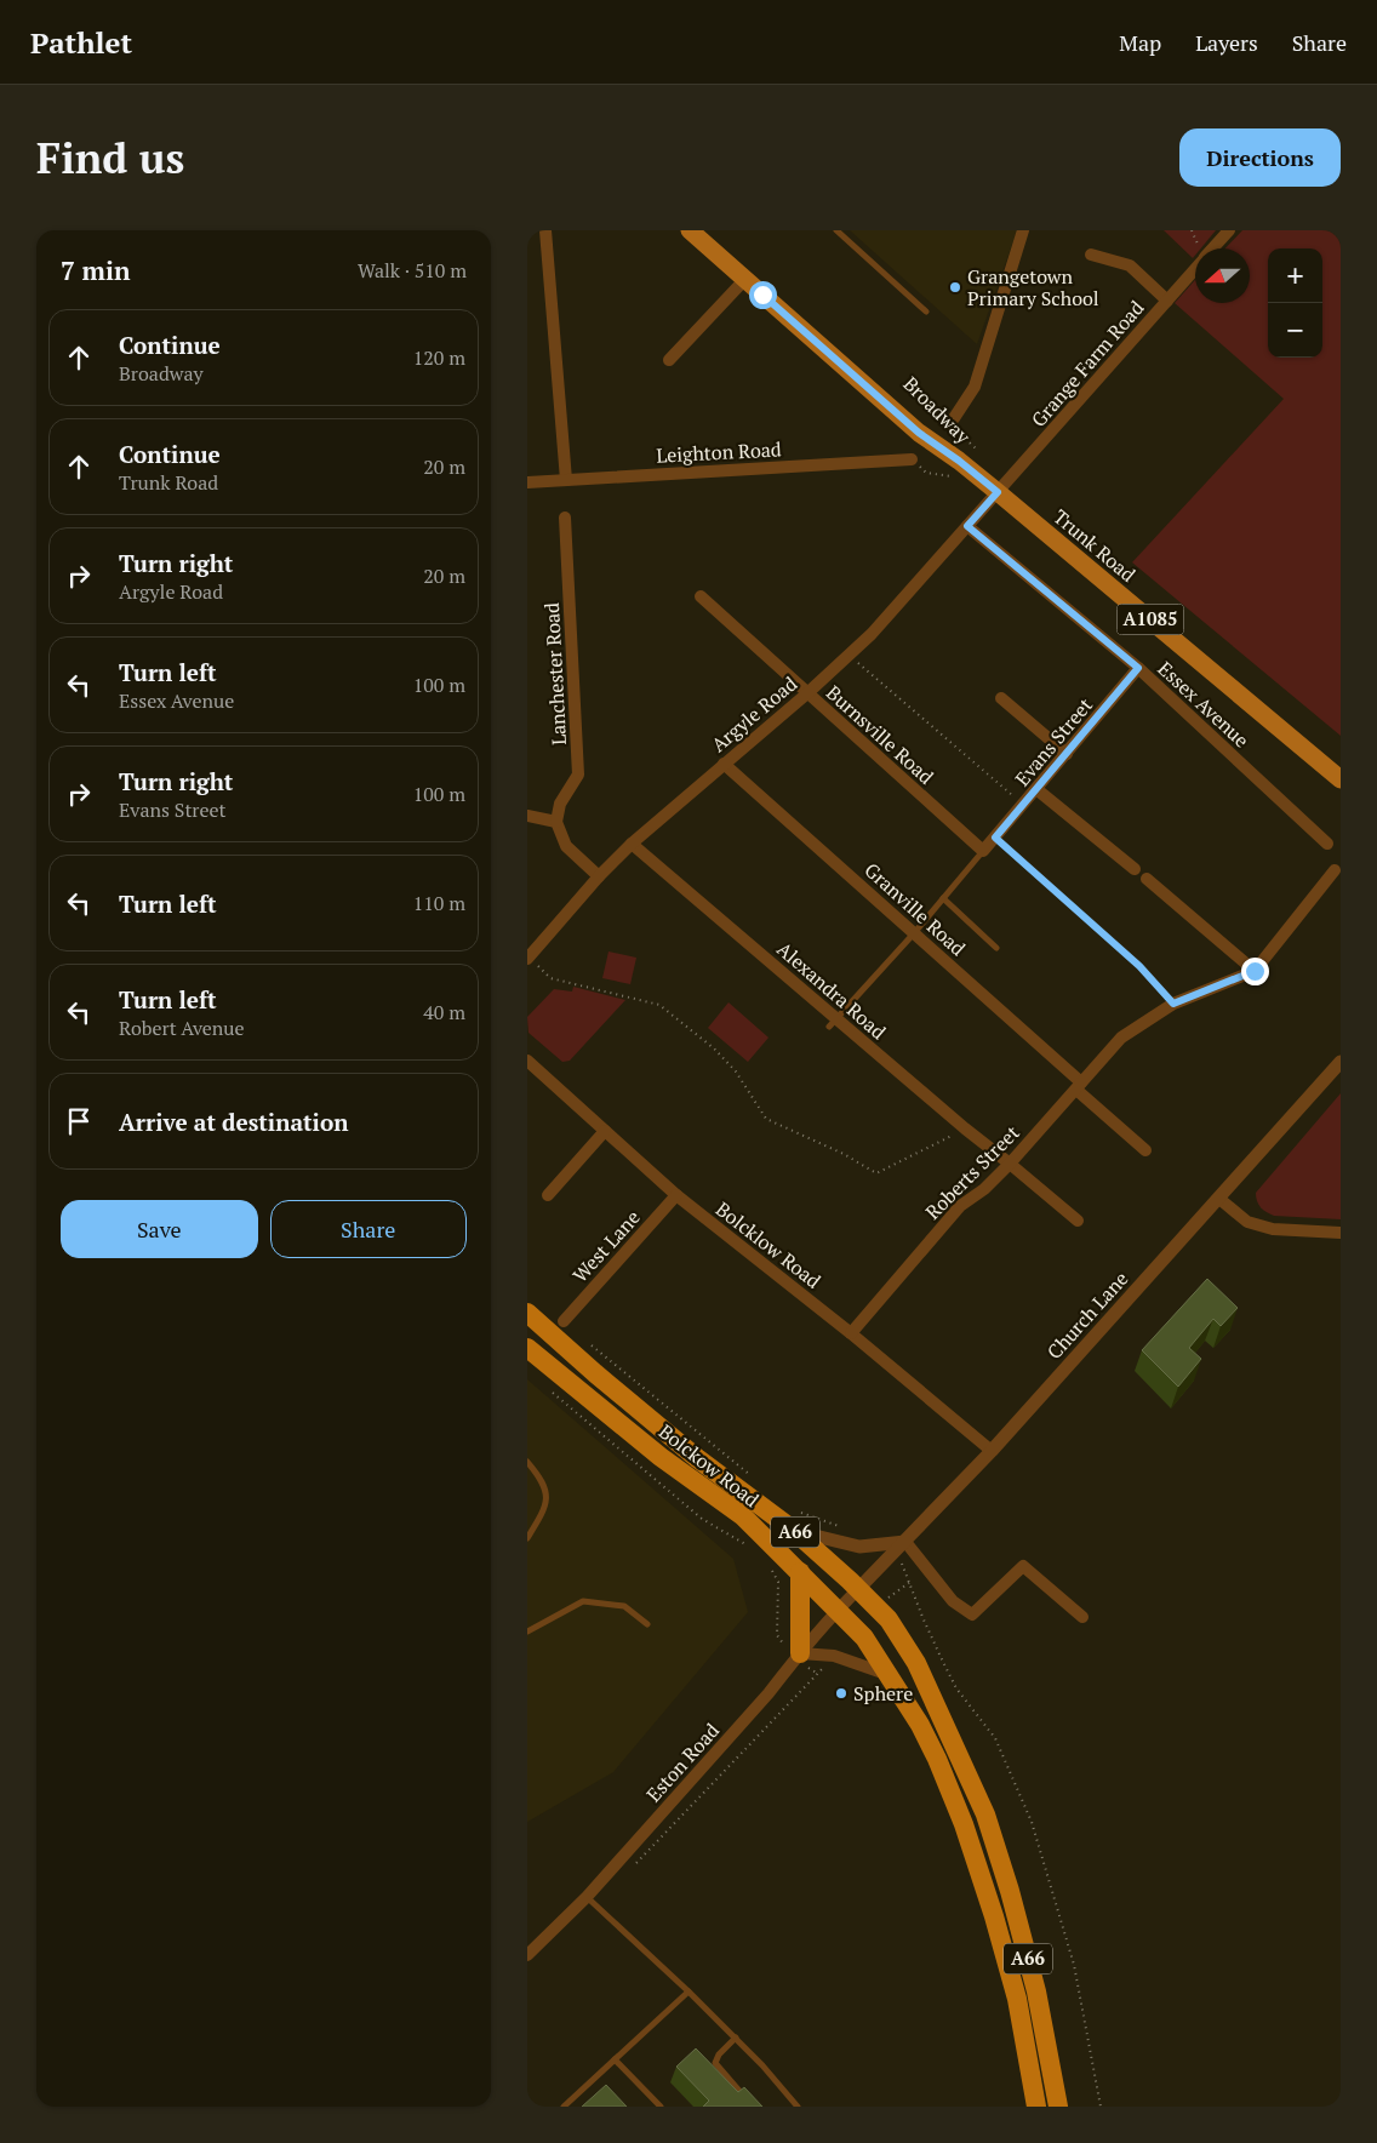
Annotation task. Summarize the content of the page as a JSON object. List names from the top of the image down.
{
  "streets": {
    "highway": ["Bolckow Road", "A66"],
    "main road": ["Broadway", "Trunk Road", "A1085"],
    "street": [
      "Grange Farm Road",
      "Leighton Road",
      "Lanchester Road",
      "Essex Avenue",
      "Argyle Road",
      "Burnsville Road",
      "Evans Street",
      "Granville Road",
      "Alexandra Road",
      "Roberts Street",
      "Bolcklow Road",
      "West Lane",
      "Church Lane",
      "Eston Road"
    ]
  },
  "crossings": [
    ["Grange Farm Road", "Trunk Road"],
    ["Grange Farm Road", "Argyle Road"],
    ["Broadway", "Trunk Road"],
    ["Trunk Road", "Argyle Road"],
    ["Essex Avenue", "Argyle Road"],
    ["Essex Avenue", "Evans Street"],
    ["Argyle Road", "Burnsville Road"],
    ["Argyle Road", "Granville Road"],
    ["Argyle Road", "Alexandra Road"],
    ["Burnsville Road", "Evans Street"],
    ["Granville Road", "Roberts Street"],
    ["Alexandra Road", "Roberts Street"],
    ["Roberts Street", "Bolcklow Road"],
    ["Bolcklow Road", "West Lane"],
    ["Bolcklow Road", "Church Lane"],
    ["Church Lane", "Bolckow Road"],
    ["Church Lane", "Eston Road"],
    ["Bolckow Road", "A66"],
    ["Bolckow Road", "Eston Road"],
    ["A66", "Eston Road"]
  ],
  "places": ["Grangetown Primary School", "Sphere"],
  "north": "left",
  "page": {
    "header": "Pathlet",
    "nav": ["Map", "Layers", "Share"],
    "buttons": [
      "Directions",
      ["Save", "Share"]
    ],
    "title": "Find us",
    "heading": ["7 min", "Walk · 510 m"],
    "map_buttons": ["+", "−"],
    "list": [
      ["Continue", "Broadway", "120 m"],
      ["Continue", "Trunk Road", "20 m"],
      ["Turn right", "Argyle Road", "20 m"],
      ["Turn left", "Essex Avenue", "100 m"],
      ["Turn right", "Evans Street", "100 m"],
      ["Turn left", "110 m"],
      ["Turn left", "Robert Avenue", "40 m"],
      "Arrive at destination"
    ]
  }
}
